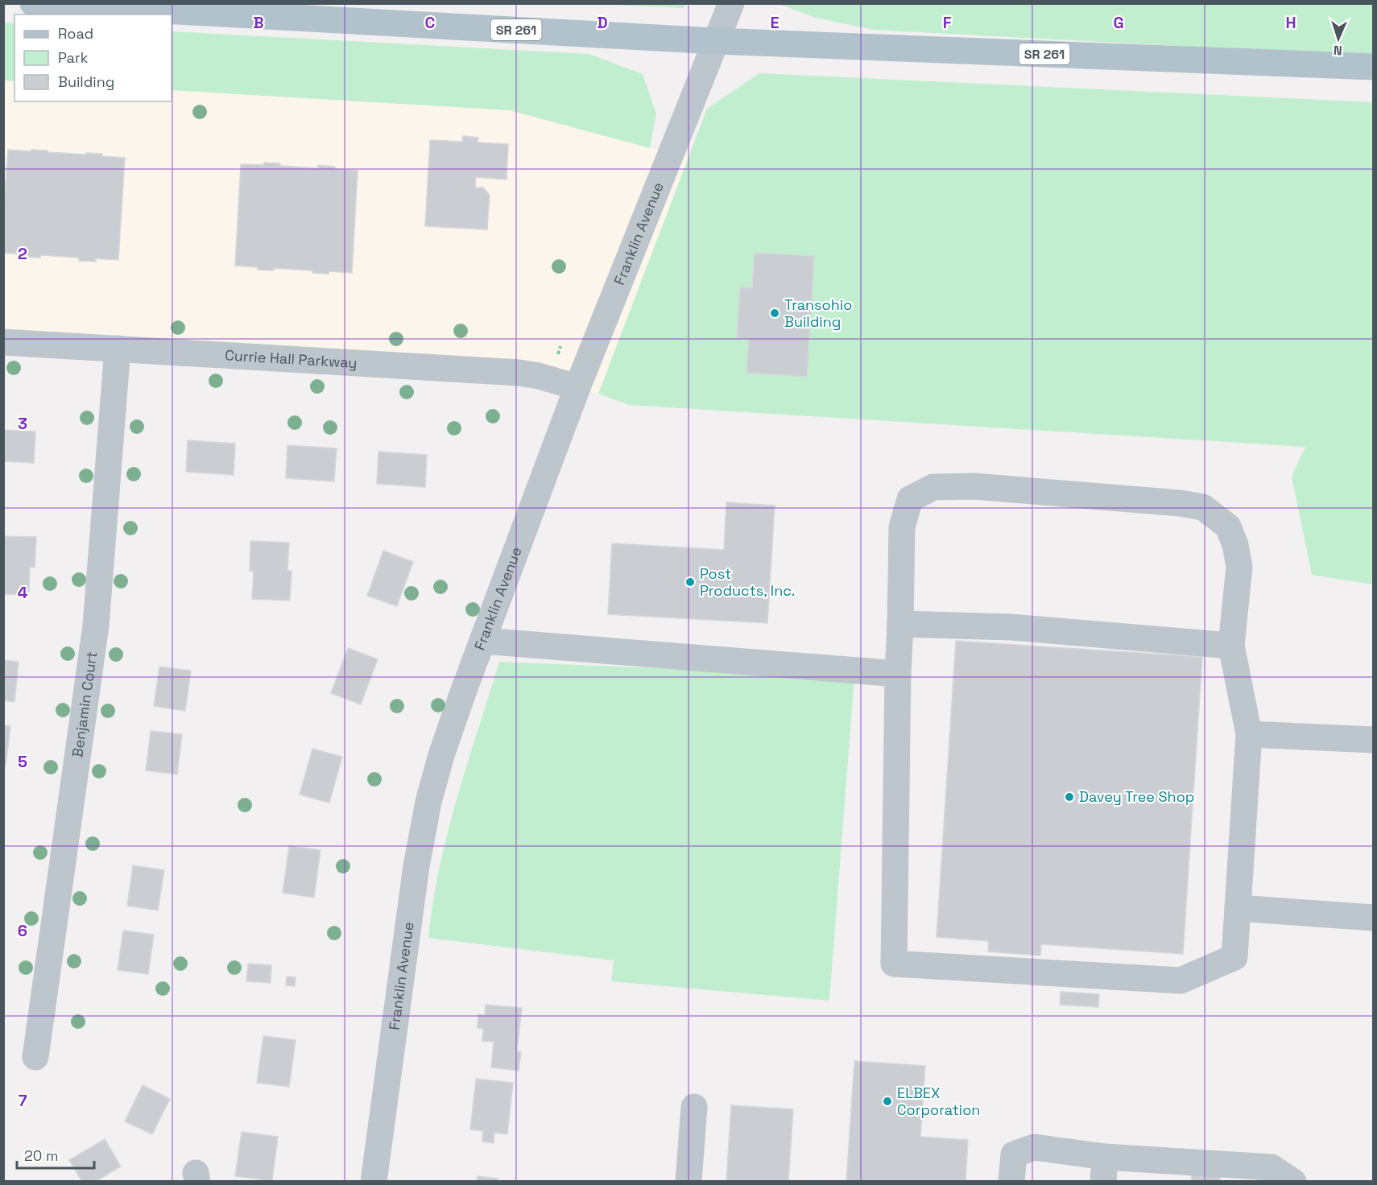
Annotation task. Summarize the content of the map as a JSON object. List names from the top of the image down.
{
  "streets": {
    "main road": ["SR 261"],
    "street": ["Franklin Avenue", "Currie Hall Parkway", "Benjamin Court"]
  },
  "crossings": [
    ["SR 261", "Franklin Avenue"],
    ["Franklin Avenue", "Currie Hall Parkway"],
    ["Currie Hall Parkway", "Benjamin Court"]
  ],
  "places": [
    "Transohio Building",
    "Post Products, Inc.",
    "Davey Tree Shop",
    "ELBEX Corporation"
  ],
  "legend": ["Road", "Park", "Building"],
  "scale_bar": "20 m",
  "north": "bottom",
  "grid": {
    "columns": [
      "B",
      "C",
      "D",
      "E",
      "F",
      "G",
      "H"
    ],
    "rows": [
      "2",
      "3",
      "4",
      "5",
      "6",
      "7"
    ]
  }
}
